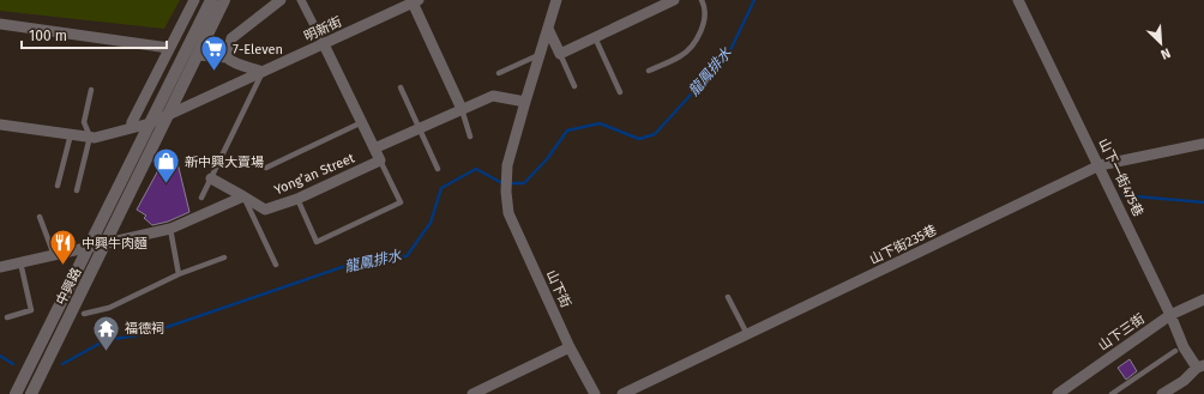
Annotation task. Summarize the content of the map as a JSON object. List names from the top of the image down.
{
  "streets": {
    "street": [
      "明新街",
      "Yong’an Street",
      "山下一街475巷",
      "山下街235巷",
      "中興路",
      "山下街",
      "山下三街"
    ]
  },
  "crossings": [
    ["明新街", "中興路"],
    ["山下一街475巷", "山下街235巷"],
    ["山下一街475巷", "山下三街"]
  ],
  "water": ["龍鳳排水"],
  "places": {
    "supermarket": ["7-Eleven"],
    "shop": ["新中興大賣場"],
    "restaurant": ["中興牛肉麵"],
    "temple": ["福德祠"]
  },
  "scale_bar": "100 m",
  "north": "bottom right"
}
